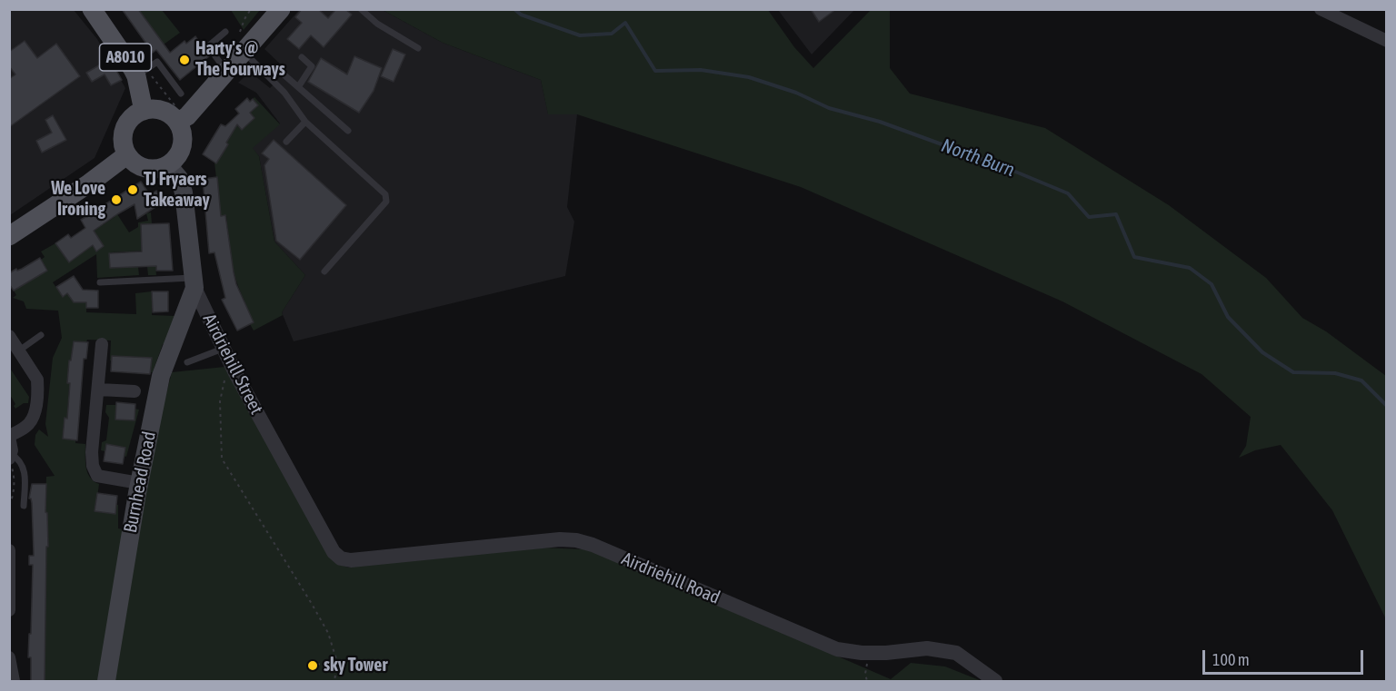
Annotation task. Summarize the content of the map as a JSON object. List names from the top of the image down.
{
  "streets": {
    "main road": ["A8010", "Airdriehill Street", "Burnhead Road"],
    "street": ["Airdriehill Road"]
  },
  "crossings": [
    ["A8010", "Airdriehill Street"],
    ["Airdriehill Street", "Burnhead Road"],
    ["Airdriehill Street", "Airdriehill Road"]
  ],
  "water": ["North Burn"],
  "places": [
    "Harty's @ The Fourways",
    "TJ Fryaers Takeaway",
    "We Love Ironing",
    "sky Tower"
  ],
  "scale_bar": "100 m"
}
